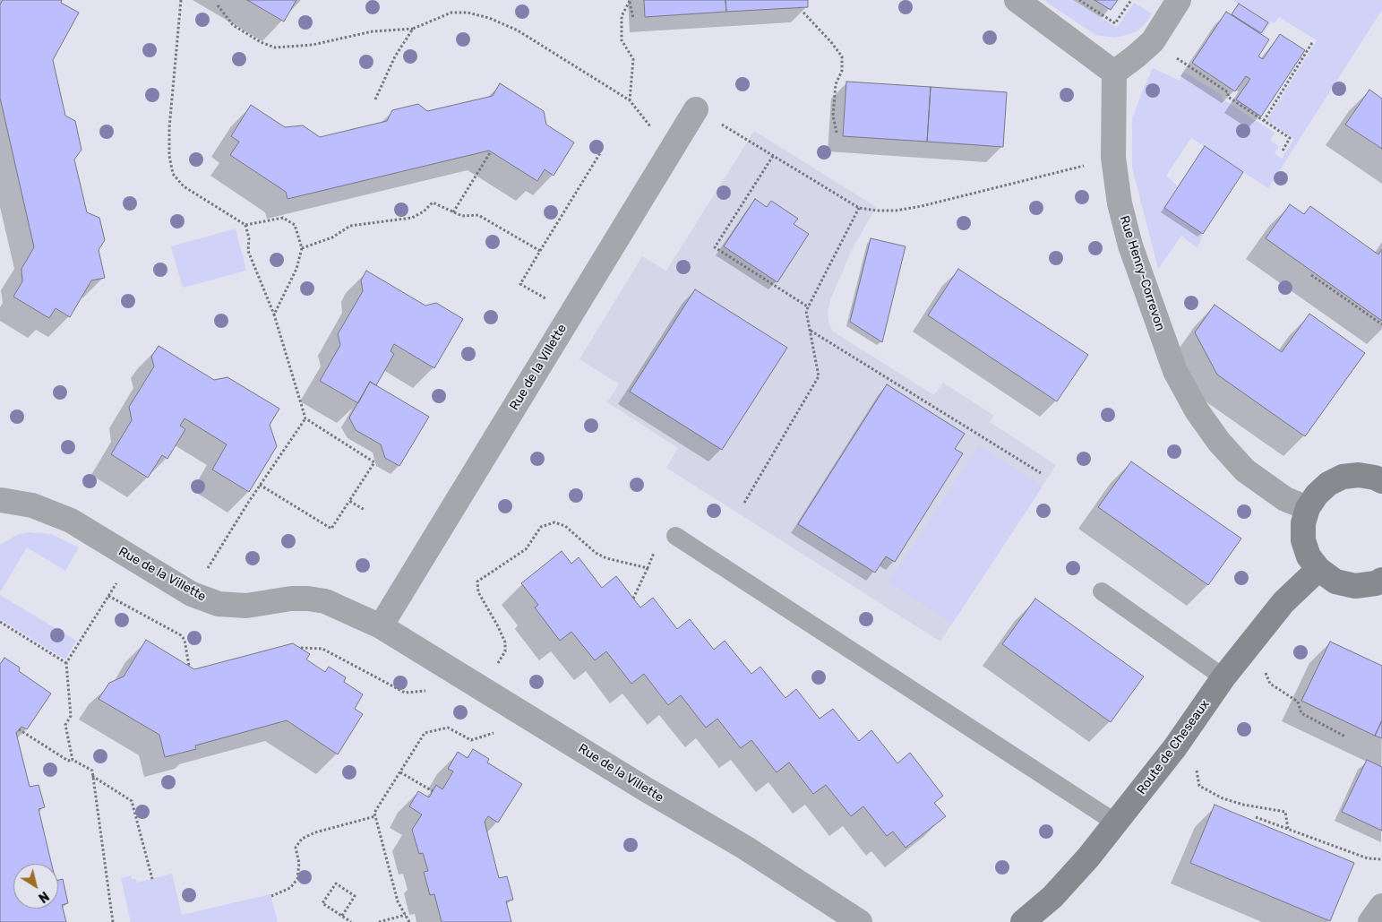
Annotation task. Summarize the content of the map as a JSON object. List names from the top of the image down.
{
  "streets": {
    "street": ["Rue Henry-Correvon", "Rue de la Villette", "Route de Cheseaux"]
  },
  "north": "bottom right"
}
